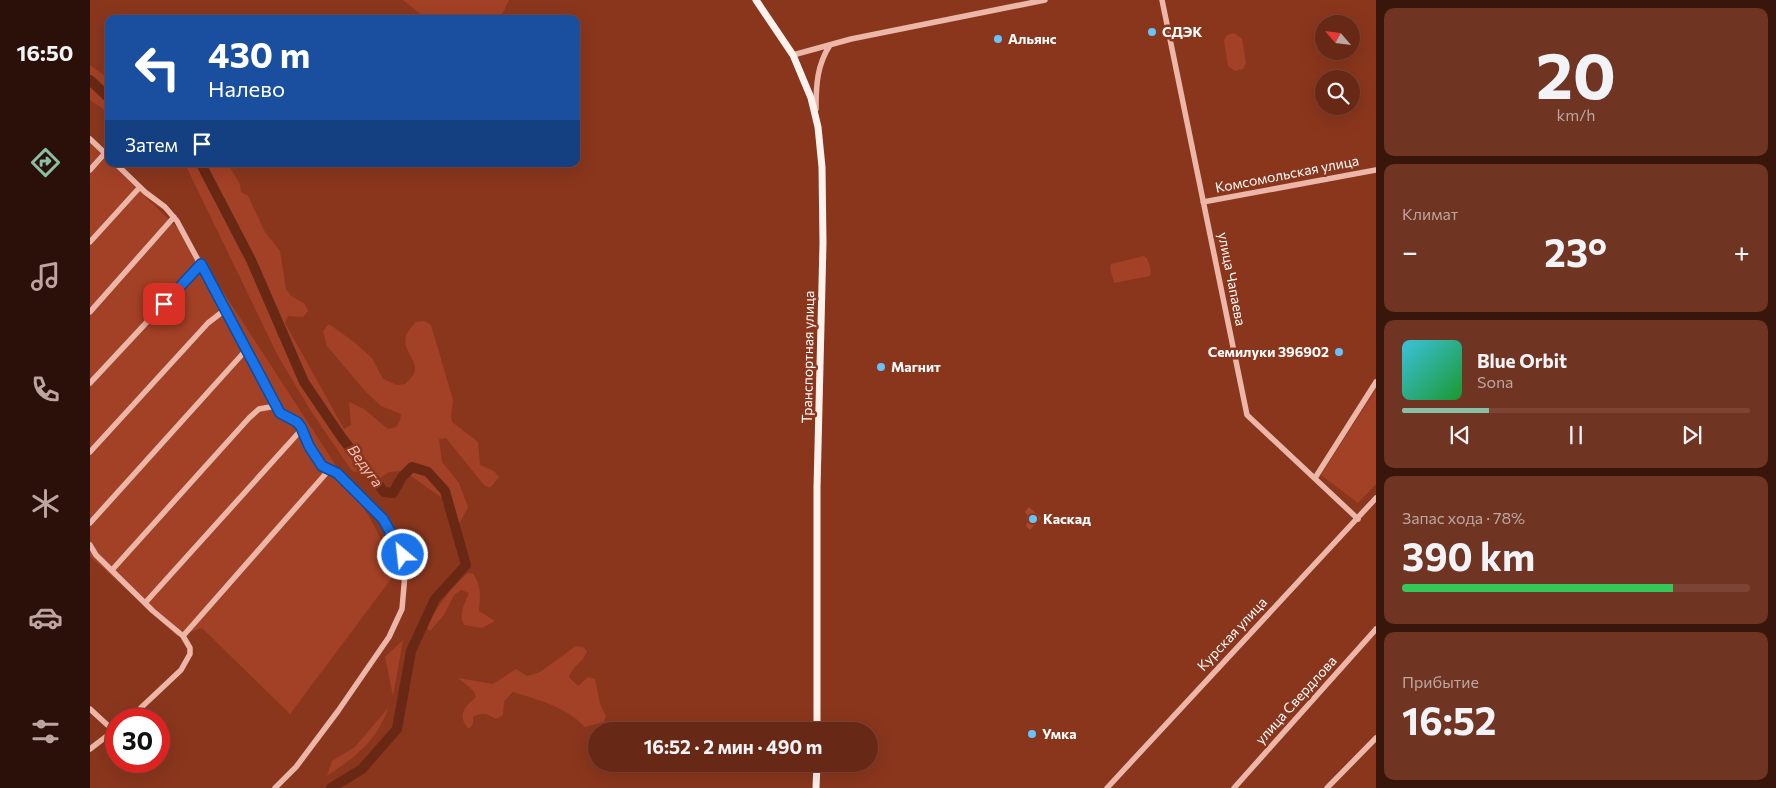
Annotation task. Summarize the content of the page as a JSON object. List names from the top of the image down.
{
  "streets": {
    "main road": ["Транспортная улица"],
    "street": [
      "Комсомольская улица",
      "улица Чапаева",
      "Курская улица",
      "улица Свердлова"
    ]
  },
  "crossings": [
    ["Комсомольская улица", "улица Чапаева"],
    ["улица Чапаева", "Курская улица"]
  ],
  "water": ["Ведуга"],
  "places": [
    "СДЭК",
    "Альянс",
    "Семилуки 396902",
    "Магнит",
    "Каскад",
    "Умка"
  ],
  "north": "top left",
  "page": {
    "tabs": "16:50",
    "tile": [
      ["20", "km/h"],
      "Климат",
      ["Запас хода · 78%", "390 km"],
      ["Прибытие", "16:52"]
    ],
    "turn": ["430 m", "Налево"],
    "then": "Затем",
    "heat": ["−", "23°", "+"],
    "song": ["Blue Orbit", "Sona"],
    "limit": "30",
    "trip": "16:52 · 2 мин · 490 m"
  }
}
